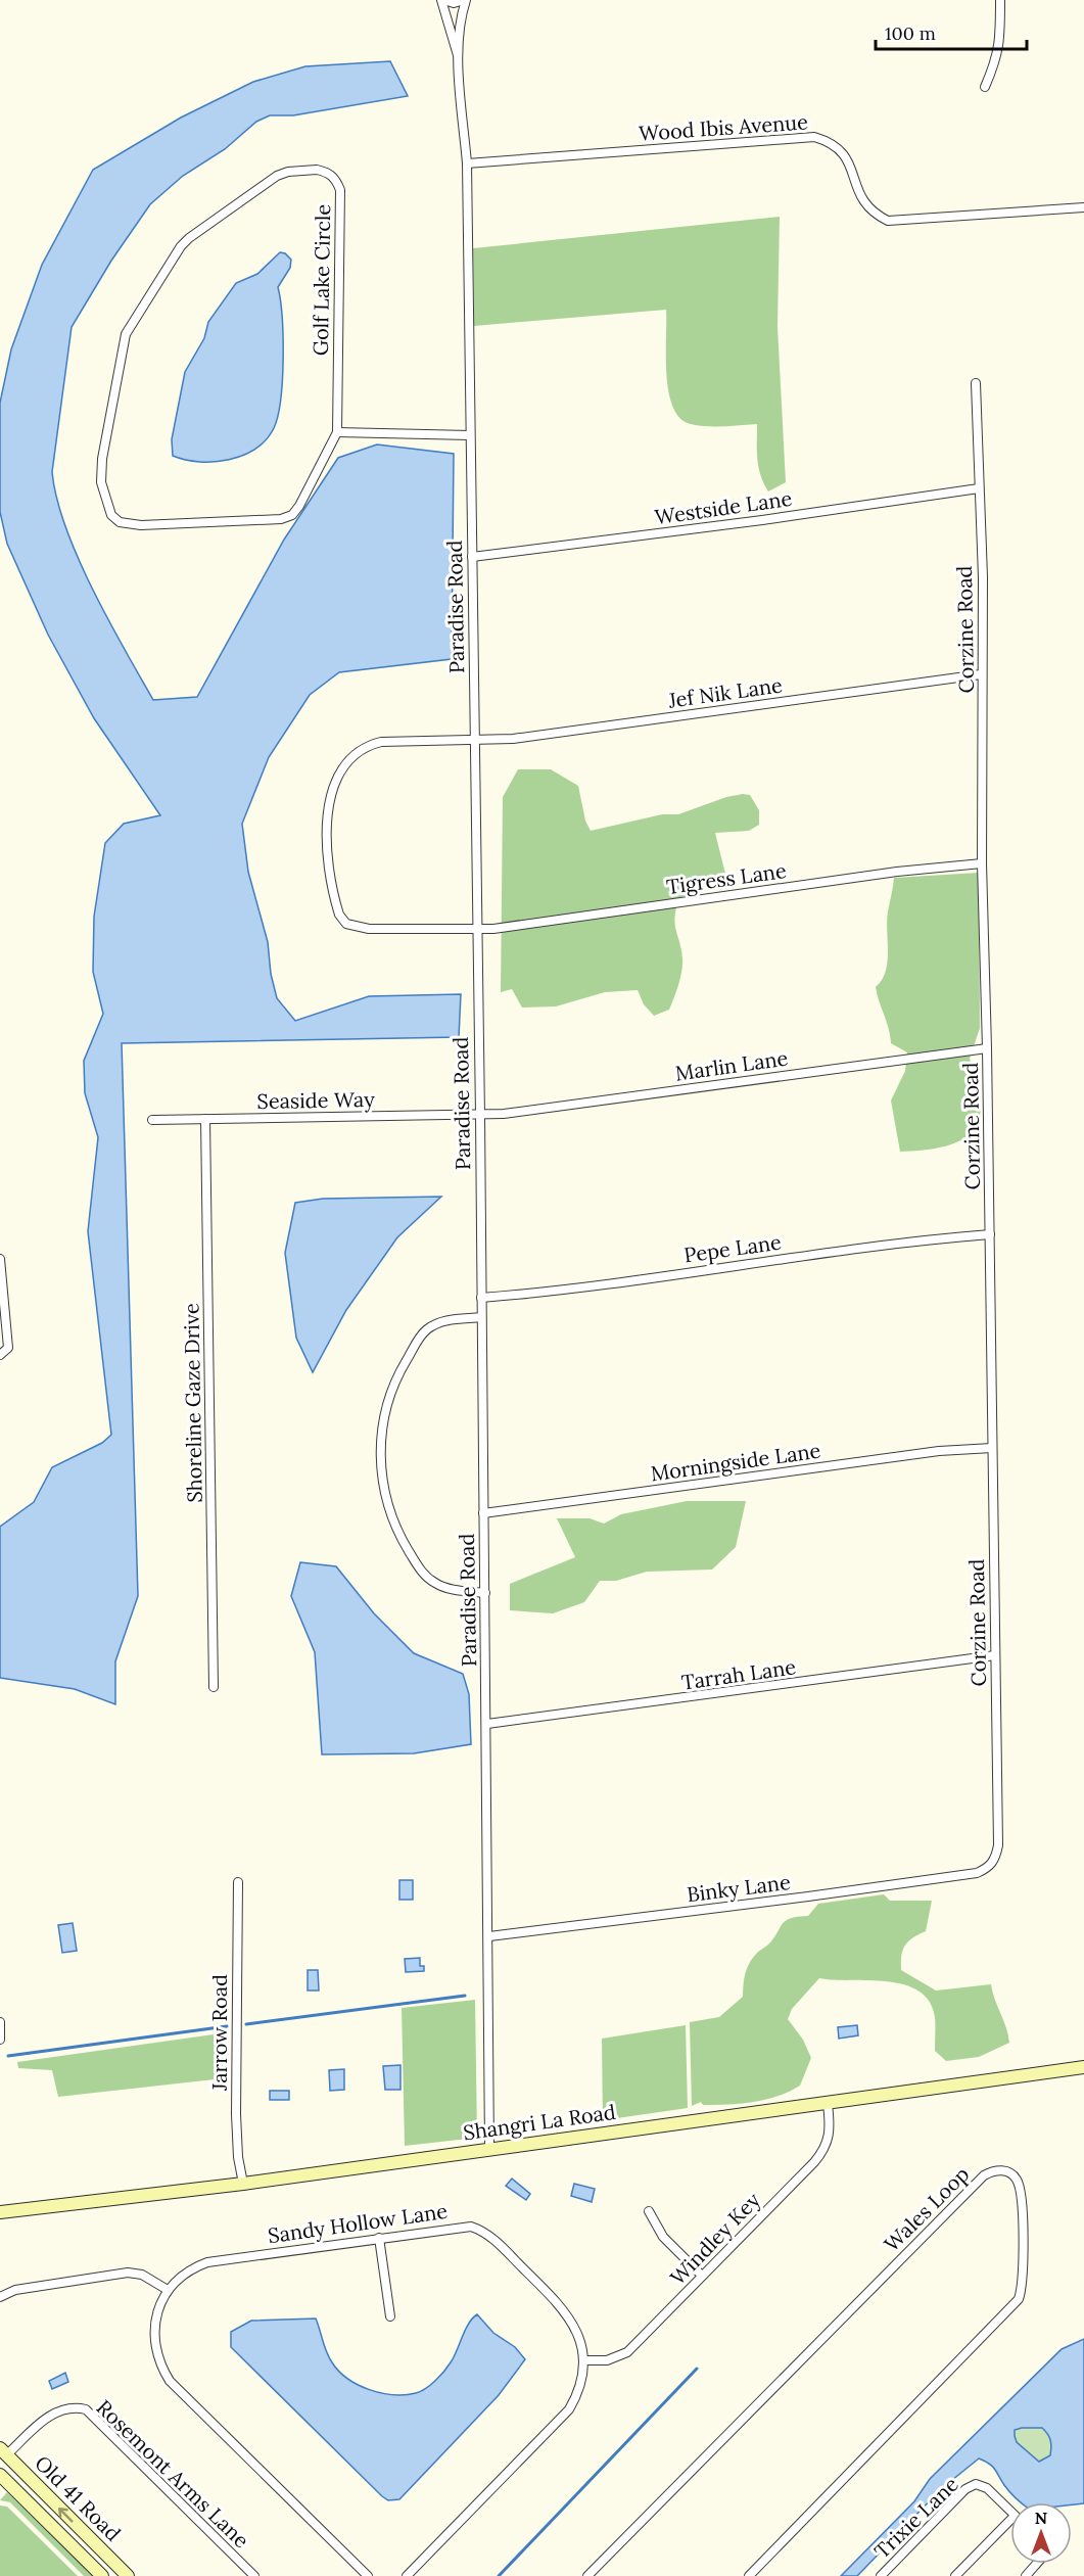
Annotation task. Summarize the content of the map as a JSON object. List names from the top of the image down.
{
  "streets": {
    "street": [
      "Wood Ibis Avenue",
      "Golf Lake Circle",
      "Westside Lane",
      "Paradise Road",
      "Corzine Road",
      "Jef Nik Lane",
      "Tigress Lane",
      "Marlin Lane",
      "Seaside Way",
      "Pepe Lane",
      "Shoreline Gaze Drive",
      "Morningside Lane",
      "Tarrah Lane",
      "Binky Lane",
      "Jarrow Road",
      "Shangri La Road",
      "Wales Loop",
      "Sandy Hollow Lane",
      "Windley Key",
      "Rosemont Arms Lane",
      "Old 41 Road",
      "Trixie Lane"
    ]
  },
  "crossings": [
    ["Wood Ibis Avenue", "Paradise Road"],
    ["Westside Lane", "Paradise Road"],
    ["Westside Lane", "Corzine Road"],
    ["Paradise Road", "Jef Nik Lane"],
    ["Paradise Road", "Tigress Lane"],
    ["Paradise Road", "Marlin Lane"],
    ["Paradise Road", "Seaside Way"],
    ["Paradise Road", "Pepe Lane"],
    ["Paradise Road", "Morningside Lane"],
    ["Paradise Road", "Tarrah Lane"],
    ["Paradise Road", "Binky Lane"],
    ["Paradise Road", "Shangri La Road"],
    ["Corzine Road", "Jef Nik Lane"],
    ["Corzine Road", "Tigress Lane"],
    ["Corzine Road", "Marlin Lane"],
    ["Corzine Road", "Pepe Lane"],
    ["Corzine Road", "Morningside Lane"],
    ["Corzine Road", "Tarrah Lane"],
    ["Corzine Road", "Binky Lane"],
    ["Jef Nik Lane", "Tigress Lane"],
    ["Marlin Lane", "Seaside Way"],
    ["Seaside Way", "Shoreline Gaze Drive"],
    ["Jarrow Road", "Shangri La Road"],
    ["Shangri La Road", "Windley Key"],
    ["Sandy Hollow Lane", "Windley Key"],
    ["Rosemont Arms Lane", "Old 41 Road"]
  ],
  "scale_bar": "100 m",
  "north": "top"
}
